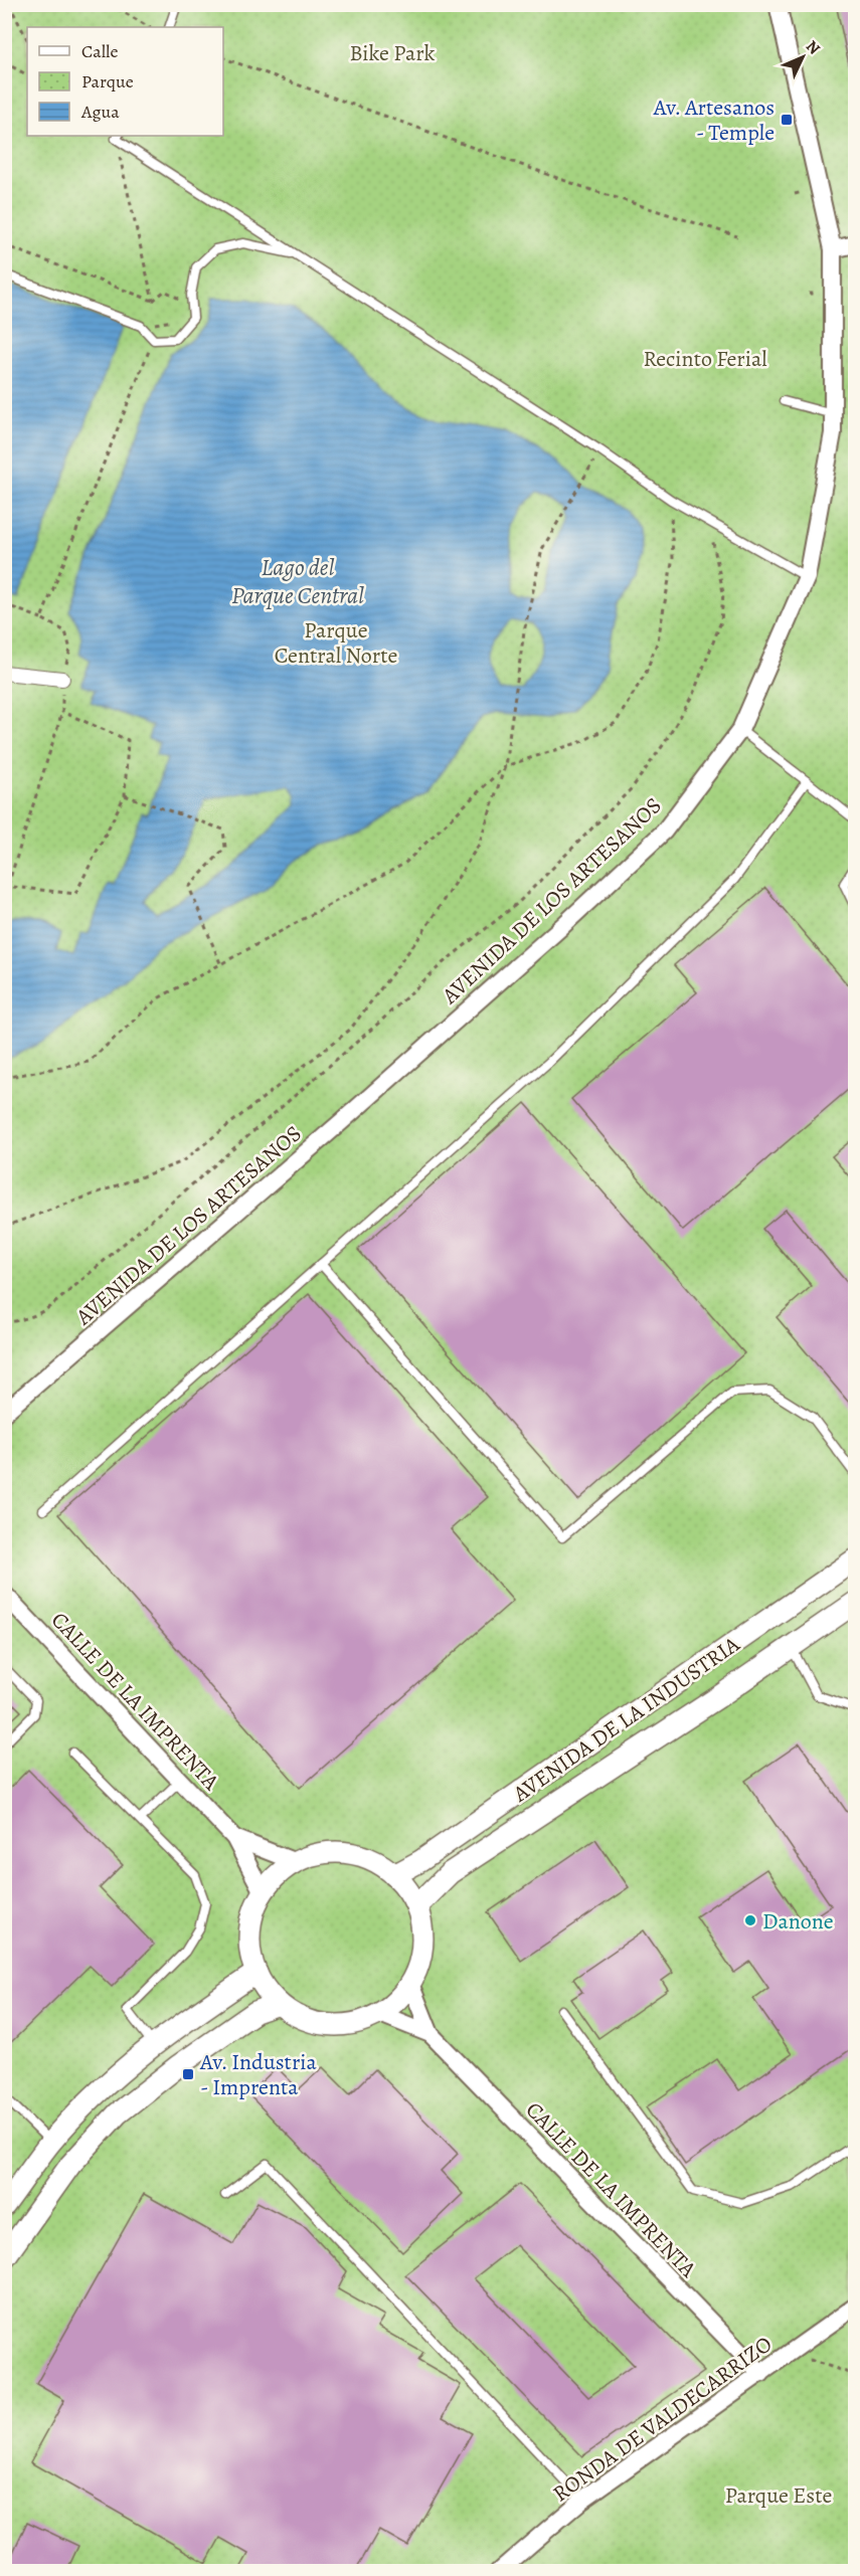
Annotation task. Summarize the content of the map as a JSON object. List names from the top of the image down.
{
  "streets": {
    "street": [
      "AVENIDA DE LOS ARTESANOS",
      "CALLE DE LA IMPRENTA",
      "AVENIDA DE LA INDUSTRIA",
      "RONDA DE VALDECARRIZO"
    ]
  },
  "crossings": [
    ["CALLE DE LA IMPRENTA", "AVENIDA DE LA INDUSTRIA"],
    ["CALLE DE LA IMPRENTA", "RONDA DE VALDECARRIZO"]
  ],
  "water": ["Lago del Parque Central"],
  "parks": [
    "Bike Park",
    "Recinto Ferial",
    "Parque Central Norte",
    "Parque Este"
  ],
  "places": {
    "transit": ["Av. Artesanos - Temple", "Av. Industria - Imprenta"],
    "other": ["Danone"]
  },
  "legend": ["Calle", "Parque", "Agua"],
  "north": "top right"
}
